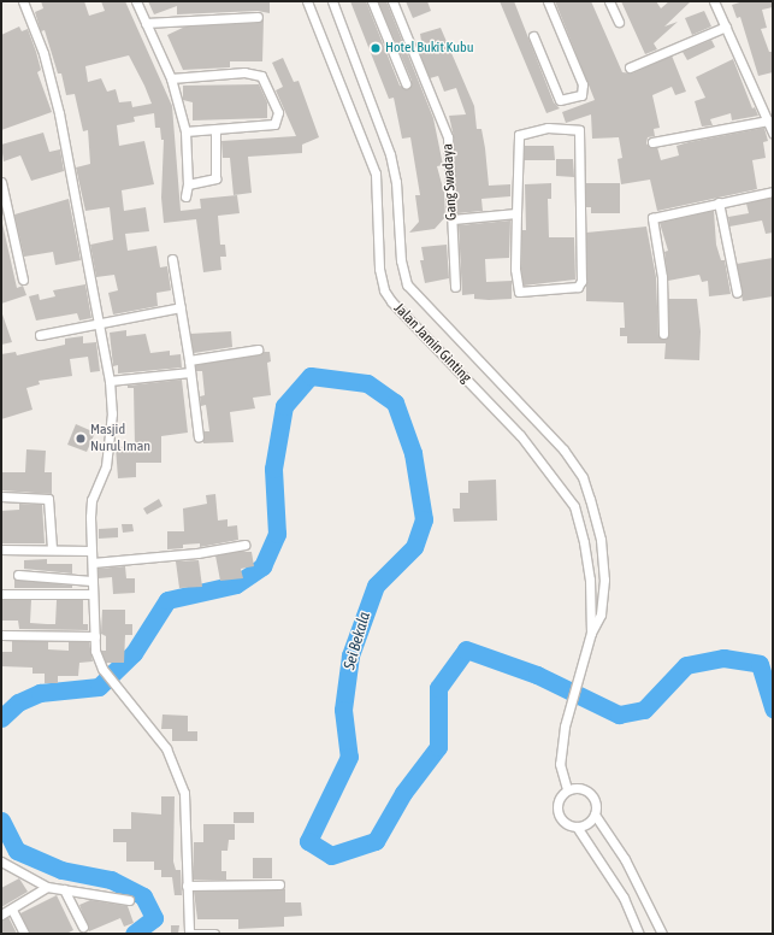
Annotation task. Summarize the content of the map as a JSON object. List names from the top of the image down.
{
  "streets": {
    "street": ["Gang Swadaya", "Jalan Jamin Ginting"]
  },
  "water": ["Sei Bekala"],
  "places": ["Hotel Bukit Kubu", "Masjid Nurul Iman"]
}
